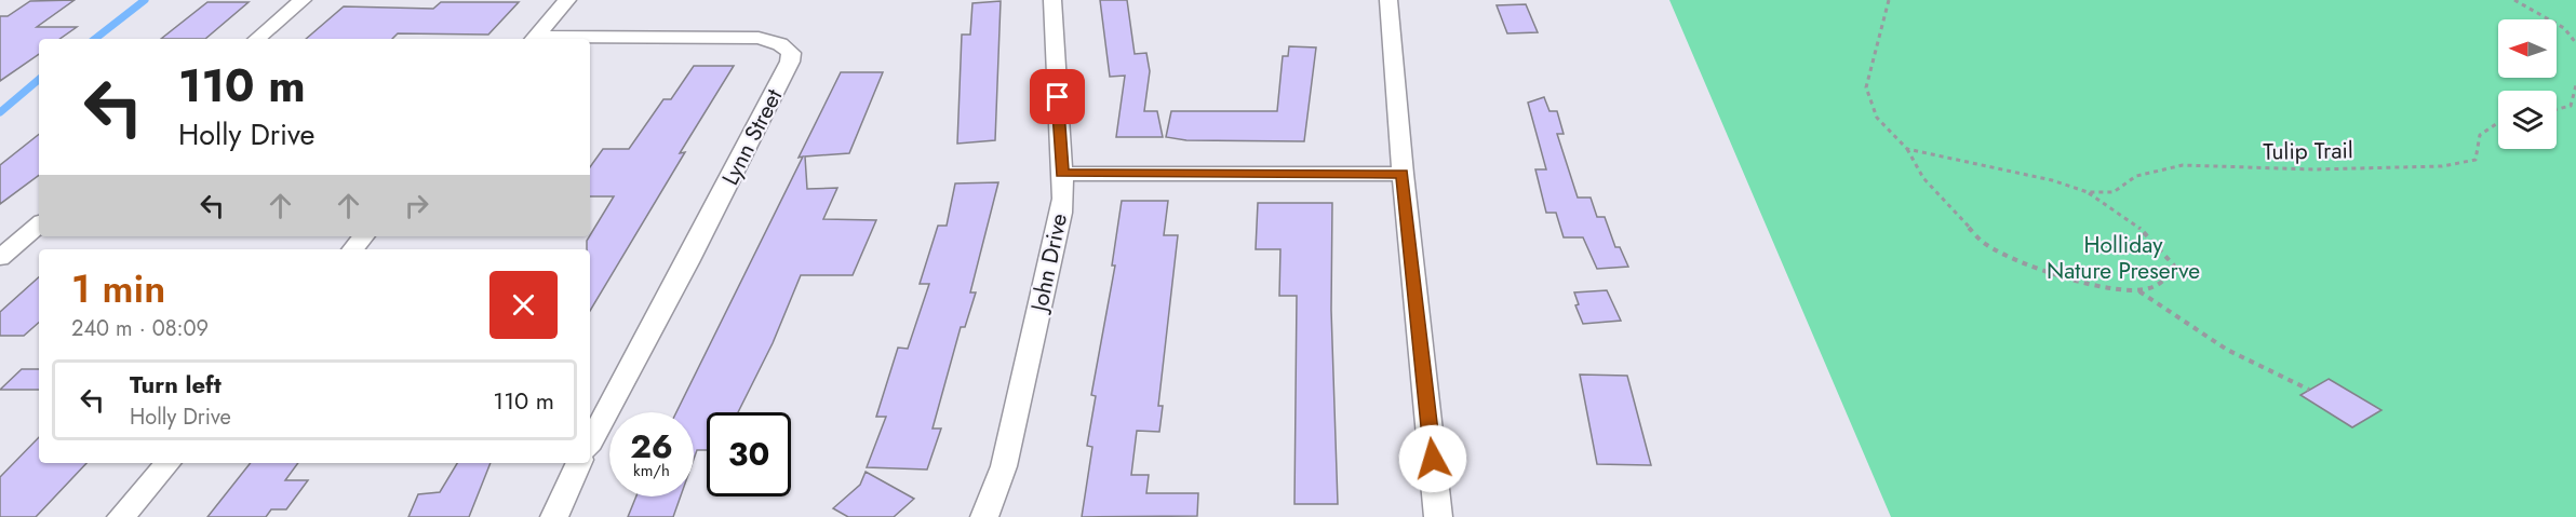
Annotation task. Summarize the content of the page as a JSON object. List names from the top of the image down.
{
  "streets": {
    "street": ["Lynn Street", "John Drive"],
    "path": ["Tulip Trail"]
  },
  "parks": ["Holliday Nature Preserve"],
  "north": "left",
  "page": {
    "turn": ["110 m", "Holly Drive"],
    "heading": ["1 min", "240 m · 08:09"],
    "list": [
      {
        "name": "Turn left",
        "note": "Holly Drive",
        "value": "110 m"
      }
    ],
    "speed": "26 km/h",
    "limit": "30"
  }
}
